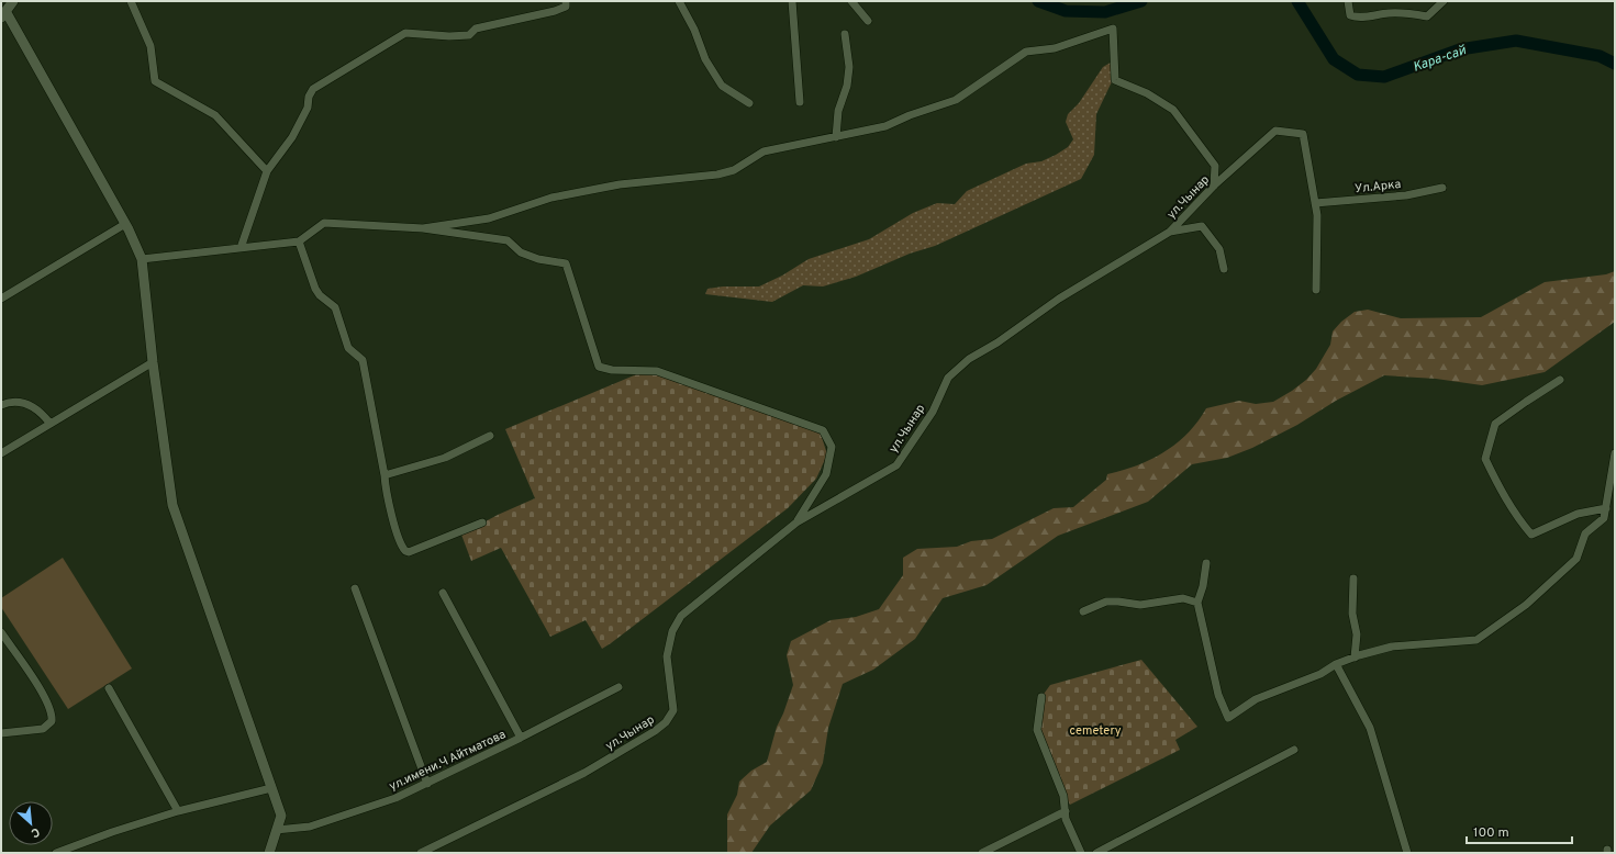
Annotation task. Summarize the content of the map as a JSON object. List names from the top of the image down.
{
  "streets": {
    "street": ["Ул.Арка", "ул.Чынар", "ул.имени.Ч Айтматова"]
  },
  "crossings": [
    ["Ул.Арка", "ул.Чынар"]
  ],
  "water": ["Кара-сай"],
  "parks": ["cemetery"],
  "scale_bar": "100 m",
  "north": "bottom right"
}
